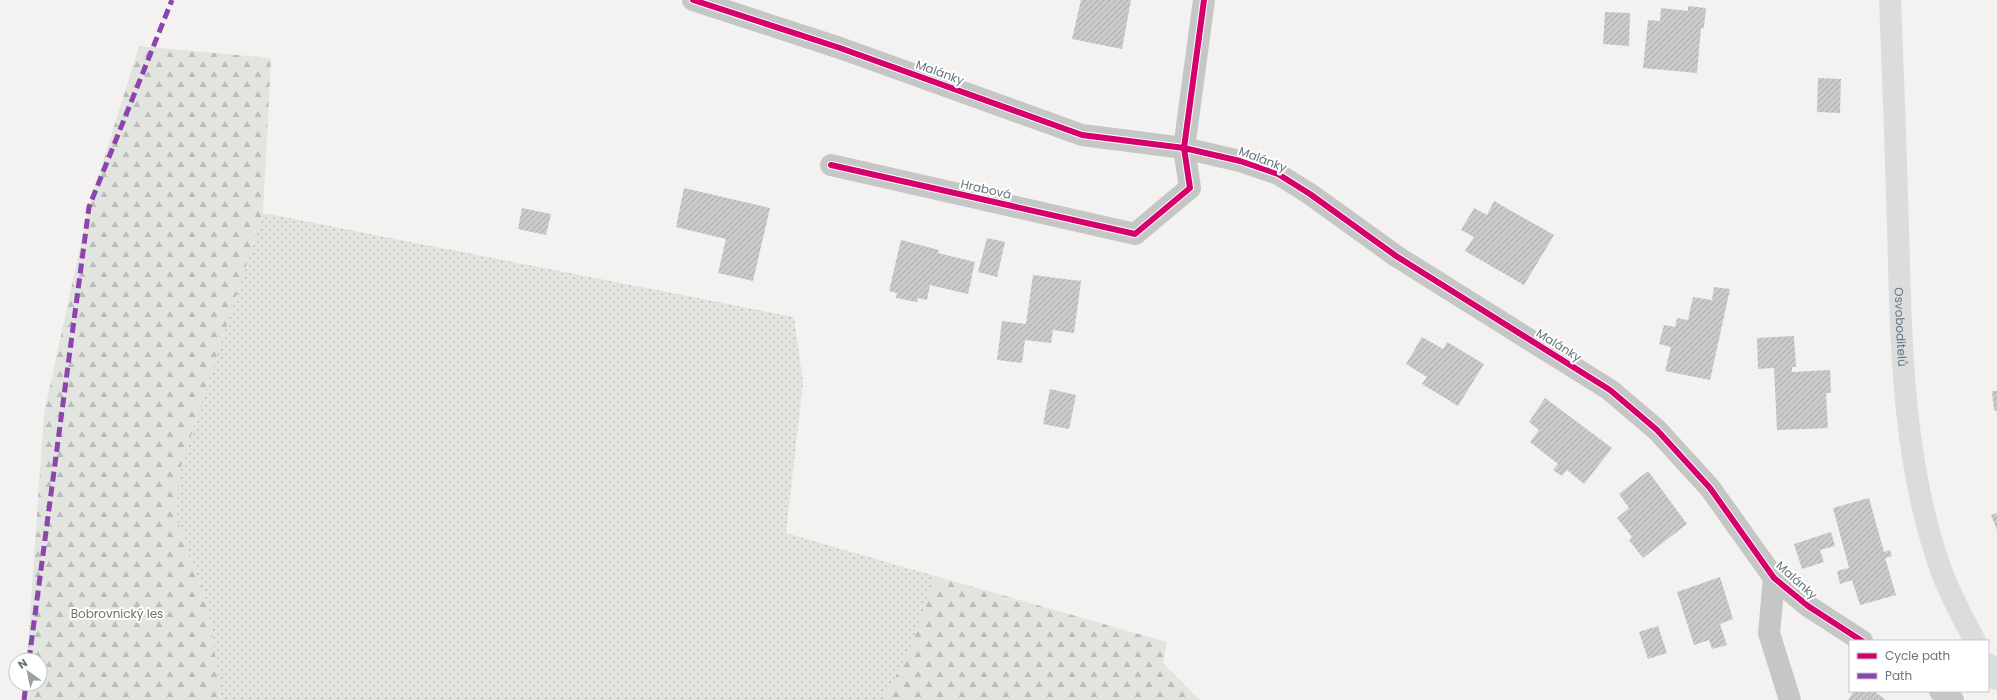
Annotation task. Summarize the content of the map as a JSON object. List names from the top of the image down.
{
  "streets": {
    "street": ["Malánky", "Hrabová", "Osvoboditelů"]
  },
  "crossings": [
    ["Malánky", "Hrabová"]
  ],
  "parks": ["Bobrovnický les"],
  "legend": ["Cycle path", "Path"],
  "north": "top left"
}
